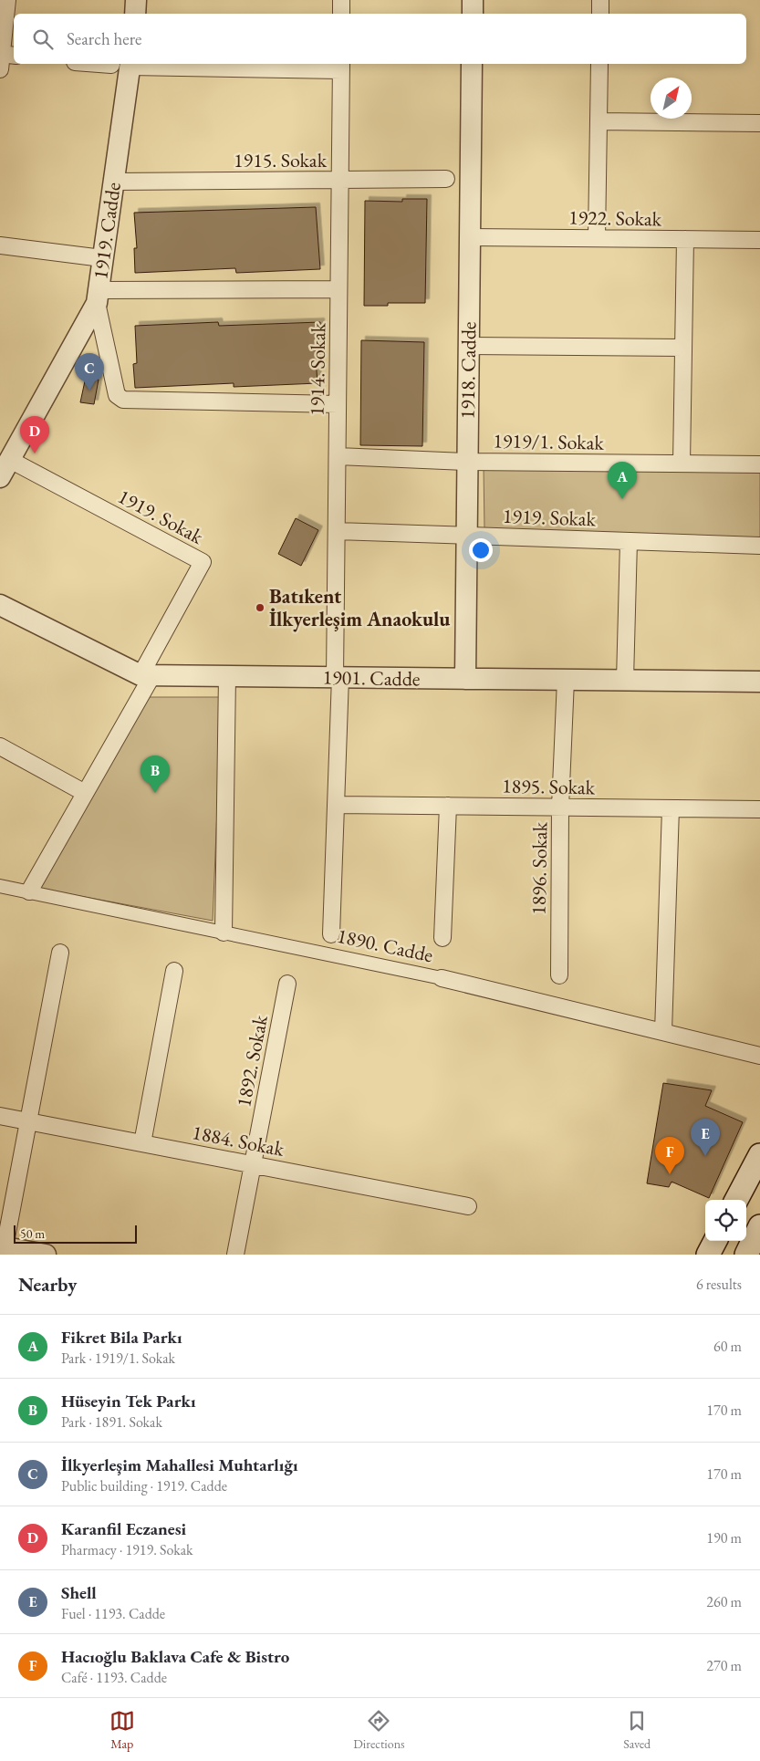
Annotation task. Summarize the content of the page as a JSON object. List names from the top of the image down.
{
  "streets": {
    "street": [
      "1915. Sokak",
      "1922. Sokak",
      "1919. Cadde",
      "1914. Sokak",
      "1918. Cadde",
      "1919/1. Sokak",
      "1919. Sokak",
      "1901. Cadde",
      "1895. Sokak",
      "1896. Sokak",
      "1890. Cadde",
      "1892. Sokak",
      "1884. Sokak"
    ]
  },
  "crossings": [
    ["1915. Sokak", "1919. Cadde"],
    ["1915. Sokak", "1914. Sokak"],
    ["1922. Sokak", "1918. Cadde"],
    ["1919. Cadde", "1914. Sokak"],
    ["1914. Sokak", "1919/1. Sokak"],
    ["1914. Sokak", "1919. Sokak"],
    ["1914. Sokak", "1901. Cadde"],
    ["1914. Sokak", "1895. Sokak"],
    ["1918. Cadde", "1919/1. Sokak"],
    ["1918. Cadde", "1919. Sokak"],
    ["1918. Cadde", "1901. Cadde"],
    ["1919. Sokak", "1901. Cadde"],
    ["1901. Cadde", "1896. Sokak"],
    ["1895. Sokak", "1896. Sokak"],
    ["1892. Sokak", "1884. Sokak"]
  ],
  "places": ["Batıkent İlkyerleşim Anaokulu"],
  "scale_bar": "50 m",
  "north": "top right",
  "page": {
    "search": "Search here",
    "pins": [
      "C",
      "D",
      "A",
      "B",
      "E",
      "F"
    ],
    "scale": "50 m",
    "heading": ["Nearby", "6 results"],
    "list": [
      {
        "mark": "A",
        "name": "Fikret Bila Parkı",
        "note": "Park · 1919/1. Sokak",
        "value": "60 m"
      },
      {
        "mark": "B",
        "name": "Hüseyin Tek Parkı",
        "note": "Park · 1891. Sokak",
        "value": "170 m"
      },
      {
        "mark": "C",
        "name": "İlkyerleşim Mahallesi Muhtarlığı",
        "note": "Public building · 1919. Cadde",
        "value": "170 m"
      },
      {
        "mark": "D",
        "name": "Karanfil Eczanesi",
        "note": "Pharmacy · 1919. Sokak",
        "value": "190 m"
      },
      {
        "mark": "E",
        "name": "Shell",
        "note": "Fuel · 1193. Cadde",
        "value": "260 m"
      },
      {
        "mark": "F",
        "name": "Hacıoğlu Baklava Cafe & Bistro",
        "note": "Café · 1193. Cadde",
        "value": "270 m"
      }
    ],
    "nav": ["Map", "Directions", "Saved"]
  }
}
